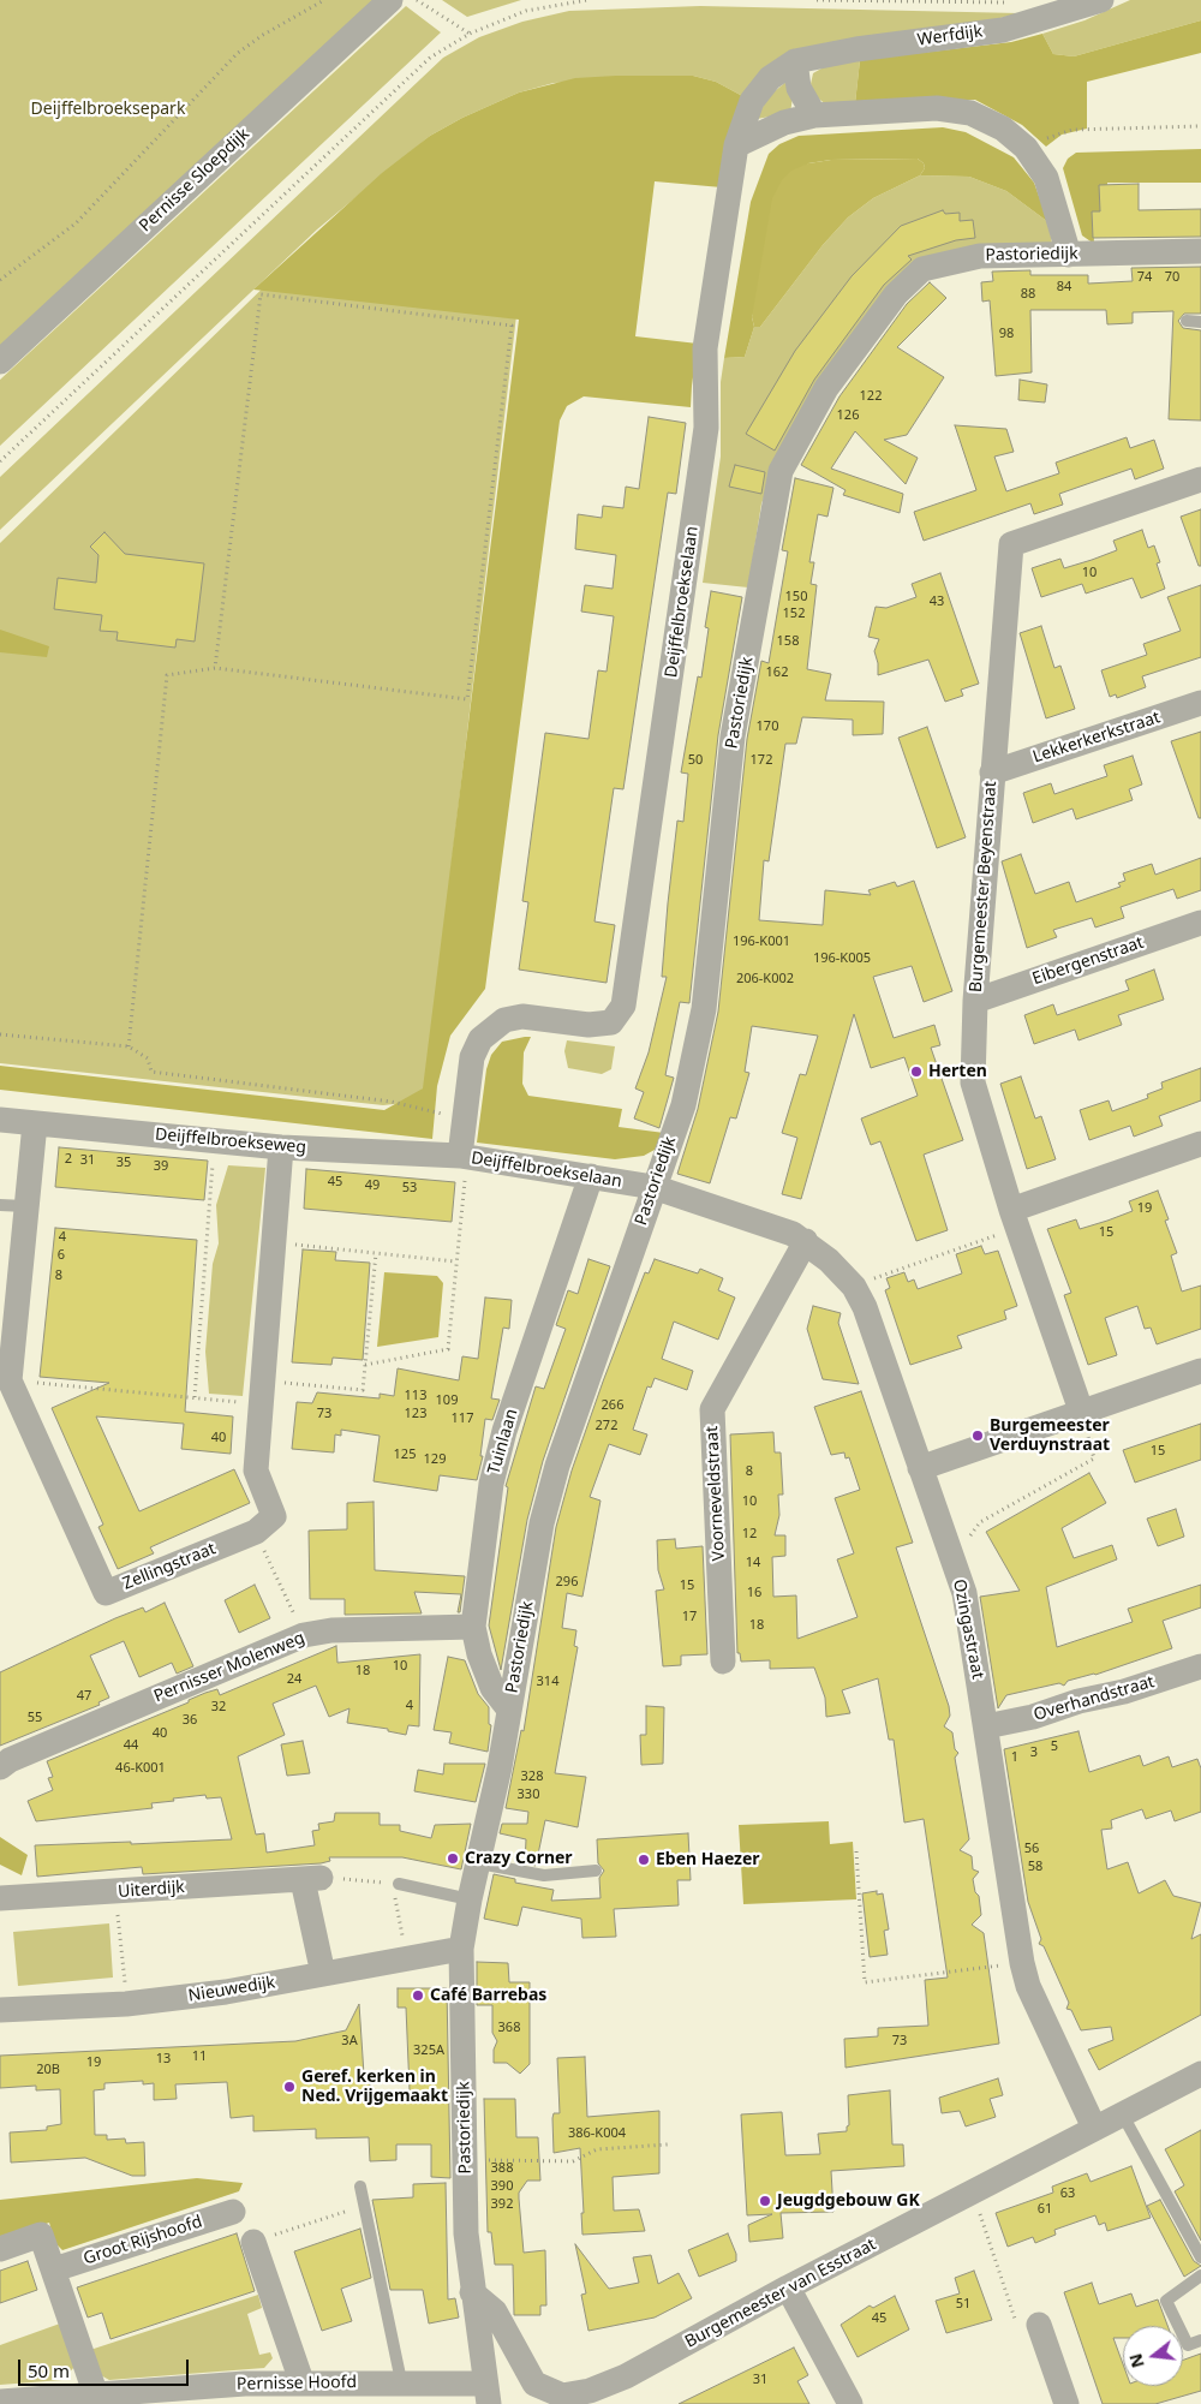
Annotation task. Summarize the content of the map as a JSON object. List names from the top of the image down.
{
  "streets": {
    "street": [
      "Werfdijk",
      "Pernisse Sloepdijk",
      "Pastoriedijk",
      "Deijffelbroekselaan",
      "Lekkerkerkstraat",
      "Burgemeester Beyenstraat",
      "Eibergenstraat",
      "Deijffelbroekseweg",
      "Tuinlaan",
      "Voorneveldstraat",
      "Zellingstraat",
      "Ozingastraat",
      "Pernisser Molenweg",
      "Overhandstraat",
      "Uiterdijk",
      "Nieuwedijk",
      "Groot Rijshoofd",
      "Burgemeester van Esstraat",
      "Pernisse Hoofd"
    ]
  },
  "crossings": [
    ["Werfdijk", "Deijffelbroekselaan"],
    ["Pastoriedijk", "Deijffelbroekselaan"],
    ["Pastoriedijk", "Tuinlaan"],
    ["Pastoriedijk", "Ozingastraat"],
    ["Pastoriedijk", "Nieuwedijk"],
    ["Pastoriedijk", "Burgemeester van Esstraat"],
    ["Pastoriedijk", "Pernisse Hoofd"],
    ["Deijffelbroekselaan", "Deijffelbroekseweg"],
    ["Deijffelbroekselaan", "Tuinlaan"],
    ["Deijffelbroekselaan", "Ozingastraat"],
    ["Lekkerkerkstraat", "Burgemeester Beyenstraat"],
    ["Burgemeester Beyenstraat", "Eibergenstraat"],
    ["Deijffelbroekseweg", "Zellingstraat"],
    ["Tuinlaan", "Pernisser Molenweg"],
    ["Voorneveldstraat", "Ozingastraat"],
    ["Ozingastraat", "Overhandstraat"],
    ["Ozingastraat", "Burgemeester van Esstraat"]
  ],
  "parks": ["Deijffelbroeksepark"],
  "places": [
    "Herten",
    "Burgemeester Verduynstraat",
    "Crazy Corner",
    "Eben Haezer",
    "Café Barrebas",
    "Geref. kerken in Ned. Vrijgemaakt",
    "Jeugdgebouw GK"
  ],
  "house_numbers": [
    "74",
    "70",
    "84",
    "88",
    "98",
    "122",
    "126",
    "10",
    "150",
    "43",
    "152",
    "158",
    "162",
    "170",
    "50",
    "172",
    "196-K001",
    "196-K005",
    "206-K002",
    "2",
    "31",
    "35",
    "39",
    "45",
    "49",
    "53",
    "19",
    "15",
    "4",
    "6",
    "8",
    "113",
    "109",
    "266",
    "73",
    "123",
    "117",
    "272",
    "40",
    "15",
    "125",
    "129",
    "8",
    "10",
    "12",
    "14",
    "296",
    "15",
    "16",
    "17",
    "18",
    "10",
    "18",
    "24",
    "314",
    "47",
    "4",
    "32",
    "55",
    "36",
    "40",
    "44",
    "5",
    "3",
    "1",
    "46-K001",
    "328",
    "330",
    "56",
    "58",
    "368",
    "3A",
    "73",
    "325A",
    "11",
    "13",
    "19",
    "20B",
    "386-K004",
    "388",
    "390",
    "63",
    "392",
    "61",
    "51",
    "45",
    "31"
  ],
  "scale_bar": "50 m",
  "north": "left"
}
